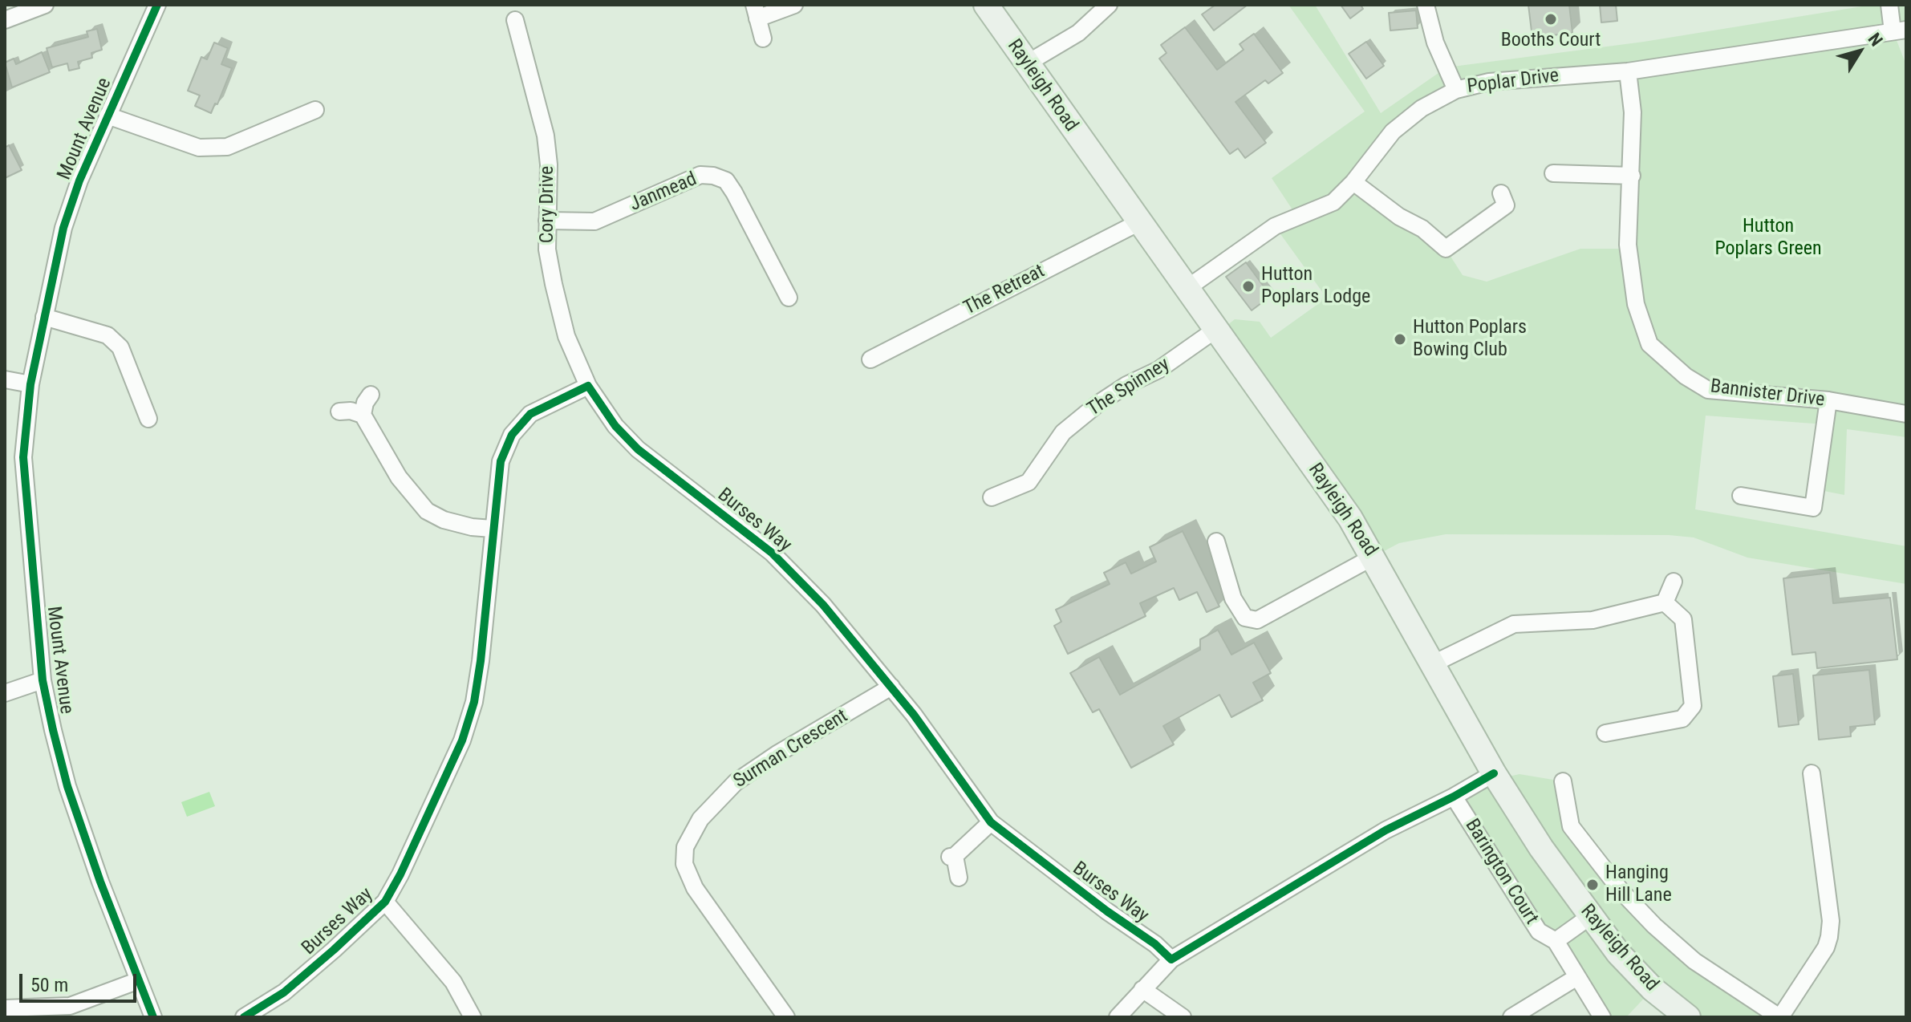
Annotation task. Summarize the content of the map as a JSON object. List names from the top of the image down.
{
  "streets": {
    "main road": ["Rayleigh Road"],
    "street": [
      "Poplar Drive",
      "Mount Avenue",
      "Janmead",
      "Cory Drive",
      "The Retreat",
      "The Spinney",
      "Bannister Drive",
      "Burses Way",
      "Surman Crescent",
      "Barington Court"
    ]
  },
  "crossings": [
    ["Poplar Drive", "Rayleigh Road"],
    ["Poplar Drive", "Bannister Drive"],
    ["Rayleigh Road", "The Retreat"],
    ["Rayleigh Road", "The Spinney"],
    ["Rayleigh Road", "Barington Court"],
    ["Janmead", "Cory Drive"],
    ["Cory Drive", "Burses Way"],
    ["Burses Way", "Surman Crescent"]
  ],
  "parks": ["Hutton Poplars Green"],
  "places": [
    "Booths Court",
    "Hutton Poplars Lodge",
    "Hutton Poplars Bowing Club",
    "Hanging Hill Lane"
  ],
  "scale_bar": "50 m",
  "north": "top right"
}
